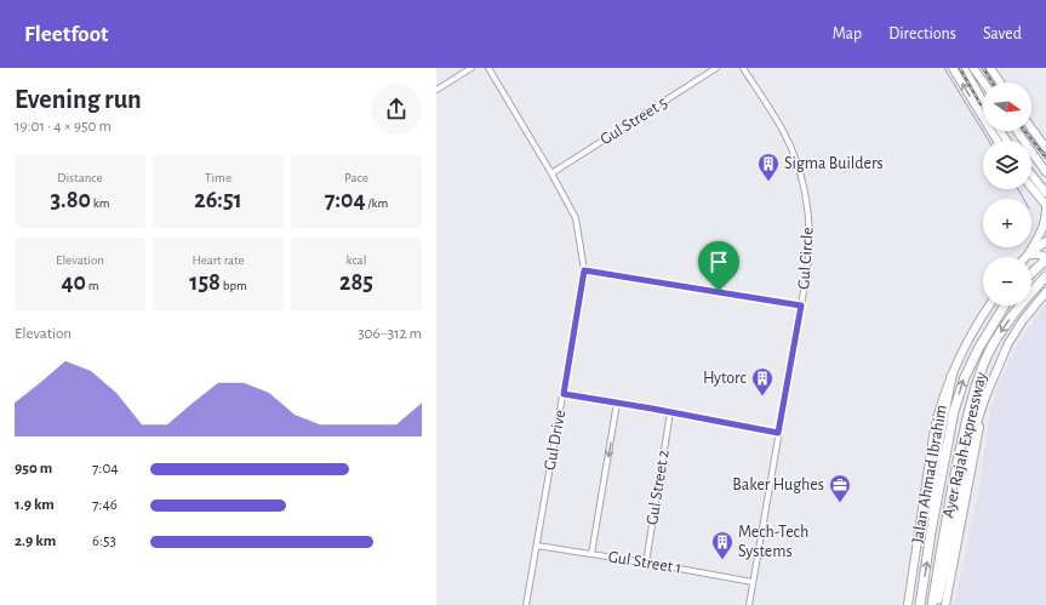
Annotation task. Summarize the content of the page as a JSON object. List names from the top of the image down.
{
  "streets": {
    "highway": ["Ayer Rajah Expressway"],
    "main road": ["Jalan Ahmad Ibrahim"],
    "street": [
      "Gul Street 5",
      "Gul Circle",
      "Gul Drive",
      "Gul Street 2",
      "Gul Street 1"
    ]
  },
  "crossings": [
    ["Gul Street 5", "Gul Drive"],
    ["Gul Circle", "Gul Street 1"],
    ["Gul Drive", "Gul Street 1"],
    ["Gul Street 2", "Gul Street 1"]
  ],
  "places": {
    "building": ["Sigma Builders", "Hytorc", "Mech-Tech Systems"],
    "office": ["Baker Hughes"]
  },
  "north": "right",
  "page": {
    "header": "Fleetfoot",
    "nav": ["Map", "Directions", "Saved"],
    "heading": ["Evening run", "19:01 · 4 × 950 m"],
    "map_buttons": ["+", "−"],
    "stats": [
      ["Distance", "3.80 km"],
      ["Time", "26:51"],
      ["Pace", "7:04 /km"],
      ["Elevation", "40 m"],
      ["Heart rate", "158 bpm"],
      ["kcal", "285"]
    ],
    "chart": ["Elevation", "306–312 m"],
    "list": [
      {
        "name": "950 m",
        "note": "7:04"
      },
      {
        "name": "1.9 km",
        "note": "7:46"
      },
      {
        "name": "2.9 km",
        "note": "6:53"
      }
    ]
  }
}
